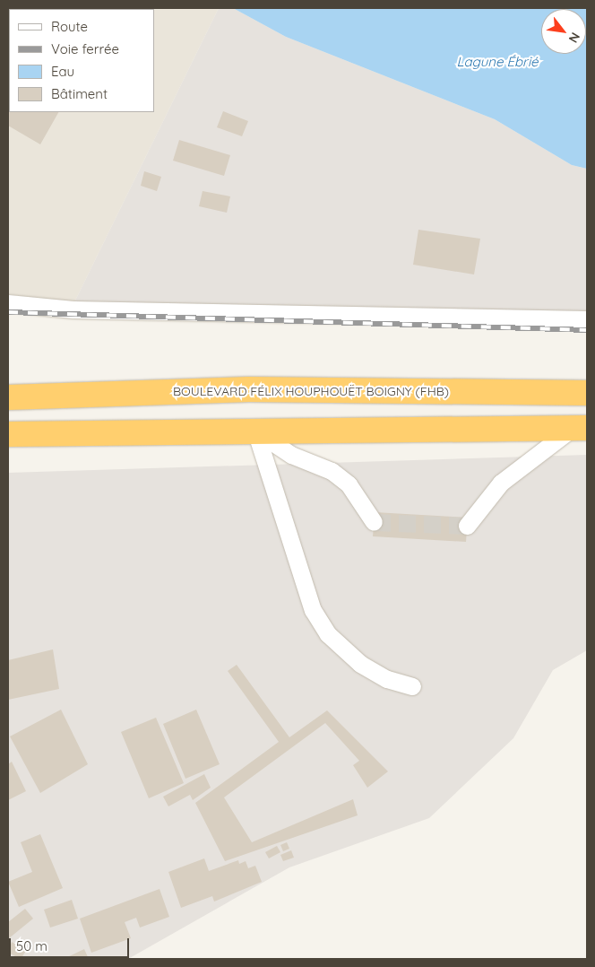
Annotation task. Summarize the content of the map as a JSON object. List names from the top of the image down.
{
  "streets": {
    "highway": ["BOULEVARD FÉLIX HOUPHOUËT BOIGNY (FHB)"]
  },
  "water": ["Lagune Ébrié"],
  "legend": [
    "Route",
    "Voie ferrée",
    "Eau",
    "Bâtiment"
  ],
  "scale_bar": "50 m",
  "north": "bottom right"
}
